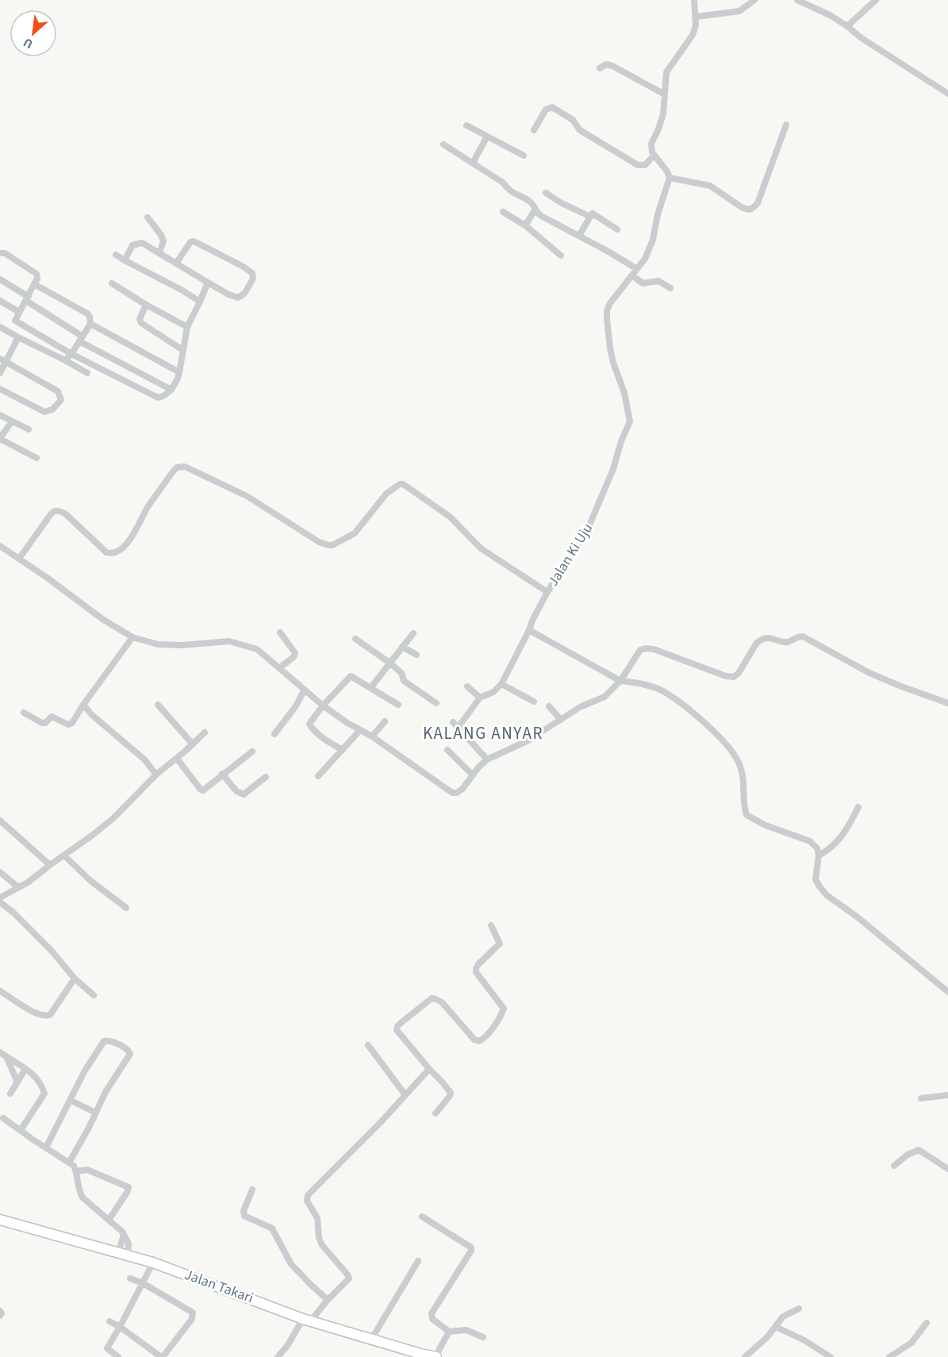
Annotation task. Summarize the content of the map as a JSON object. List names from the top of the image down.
{
  "streets": {
    "street": ["Jalan Ki Uju", "Jalan Takari"]
  },
  "districts": ["KALANG ANYAR"],
  "north": "bottom left"
}
